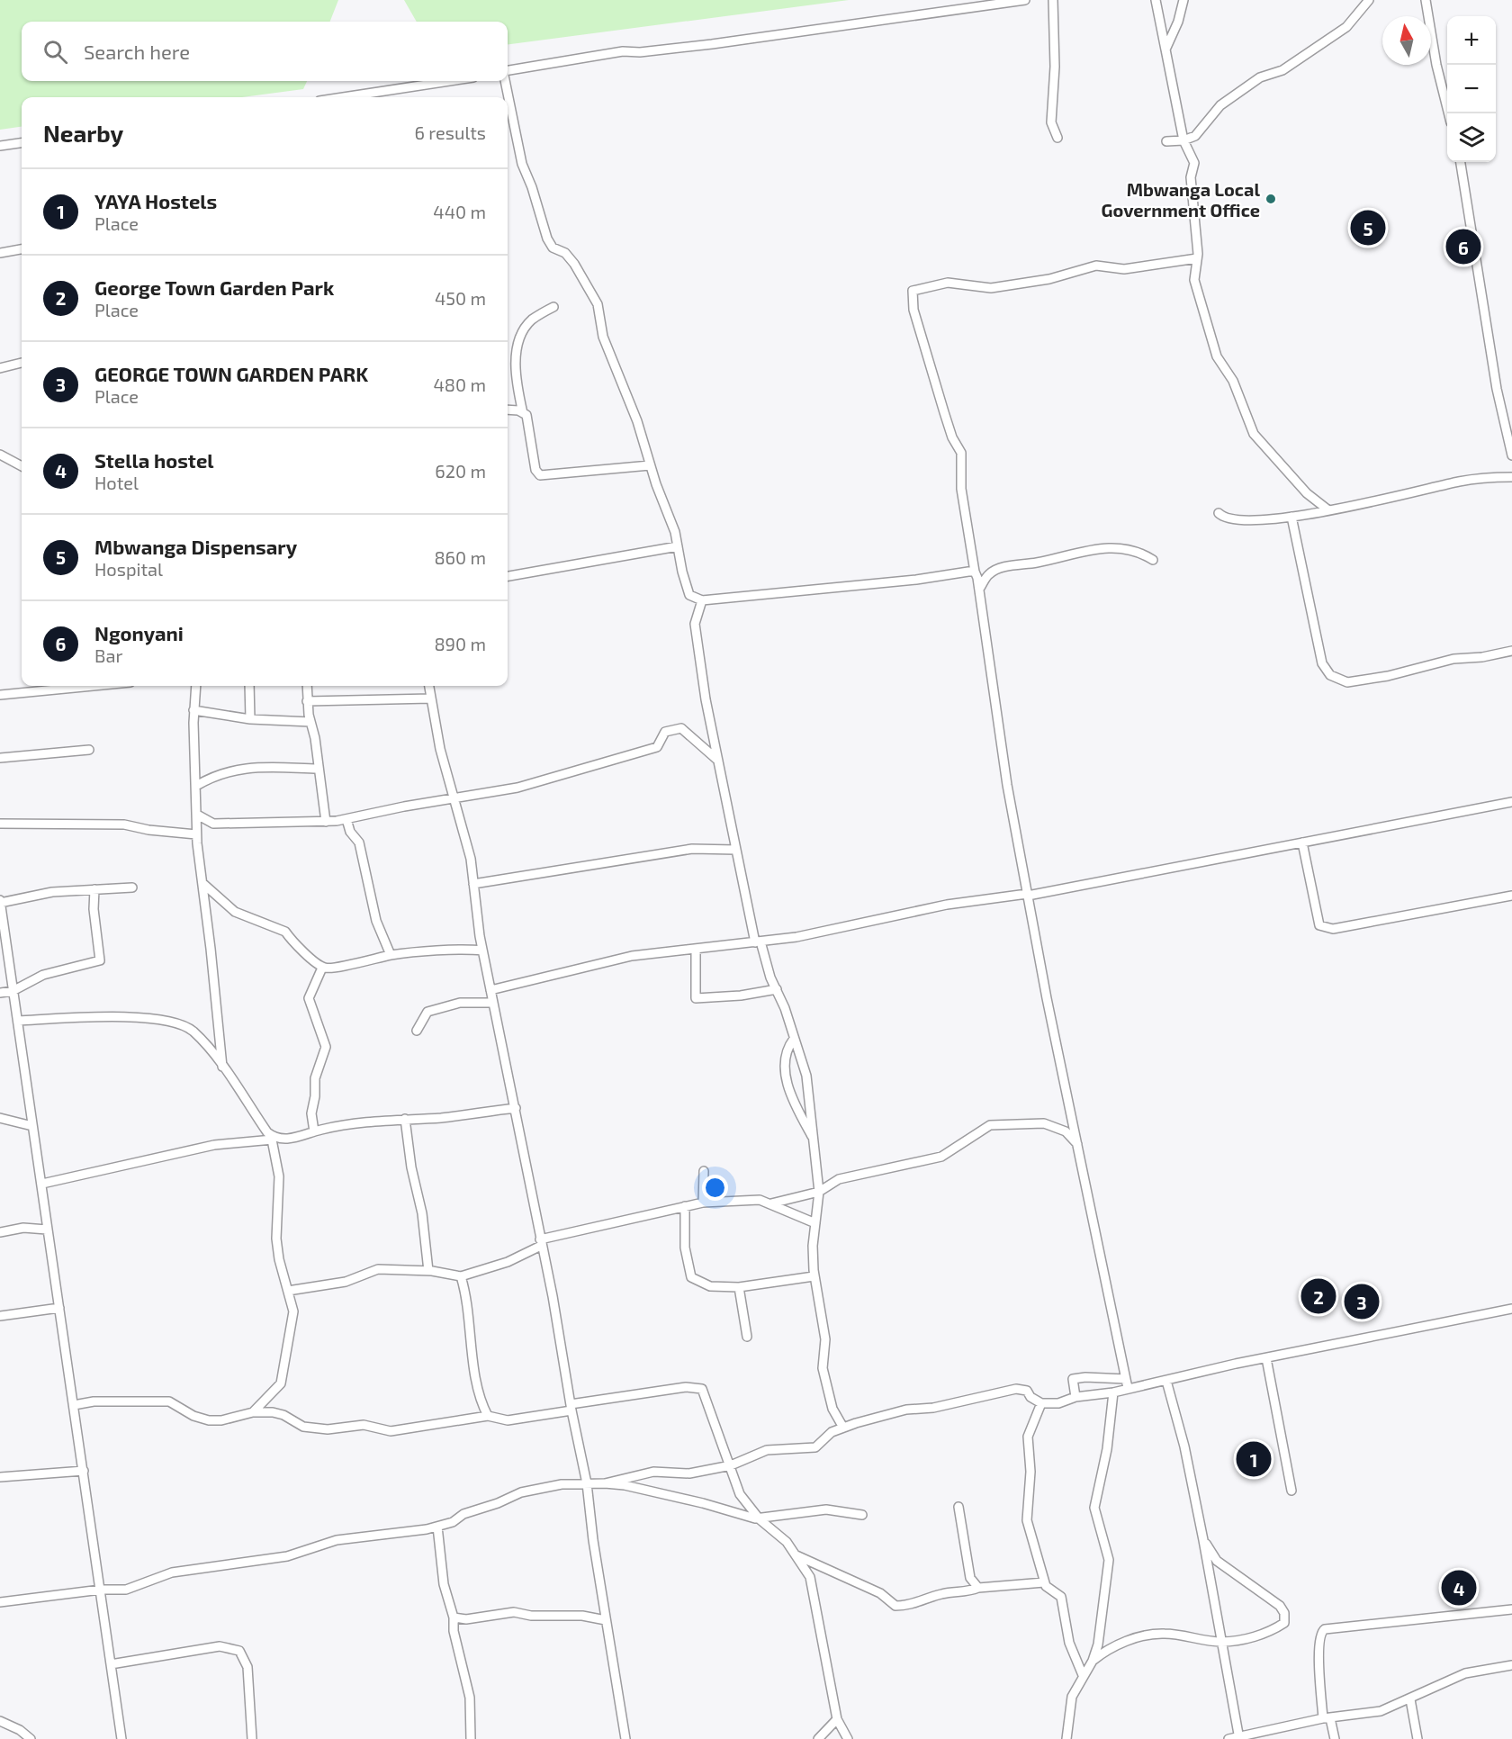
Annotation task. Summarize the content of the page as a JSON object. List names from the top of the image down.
{
  "places": ["Mbwanga Local Government Office"],
  "north": "top",
  "page": {
    "map_buttons": ["+", "−"],
    "search": "Search here",
    "heading": ["Nearby", "6 results"],
    "list": [
      {
        "mark": "1",
        "name": "YAYA Hostels",
        "note": "Place",
        "value": "440 m"
      },
      {
        "mark": "2",
        "name": "George Town Garden Park",
        "note": "Place",
        "value": "450 m"
      },
      {
        "mark": "3",
        "name": "GEORGE TOWN GARDEN PARK",
        "note": "Place",
        "value": "480 m"
      },
      {
        "mark": "4",
        "name": "Stella hostel",
        "note": "Hotel",
        "value": "620 m"
      },
      {
        "mark": "5",
        "name": "Mbwanga Dispensary",
        "note": "Hospital",
        "value": "860 m"
      },
      {
        "mark": "6",
        "name": "Ngonyani",
        "note": "Bar",
        "value": "890 m"
      }
    ],
    "pins": [
      "5",
      "6",
      "2",
      "3",
      "1",
      "4"
    ]
  }
}
